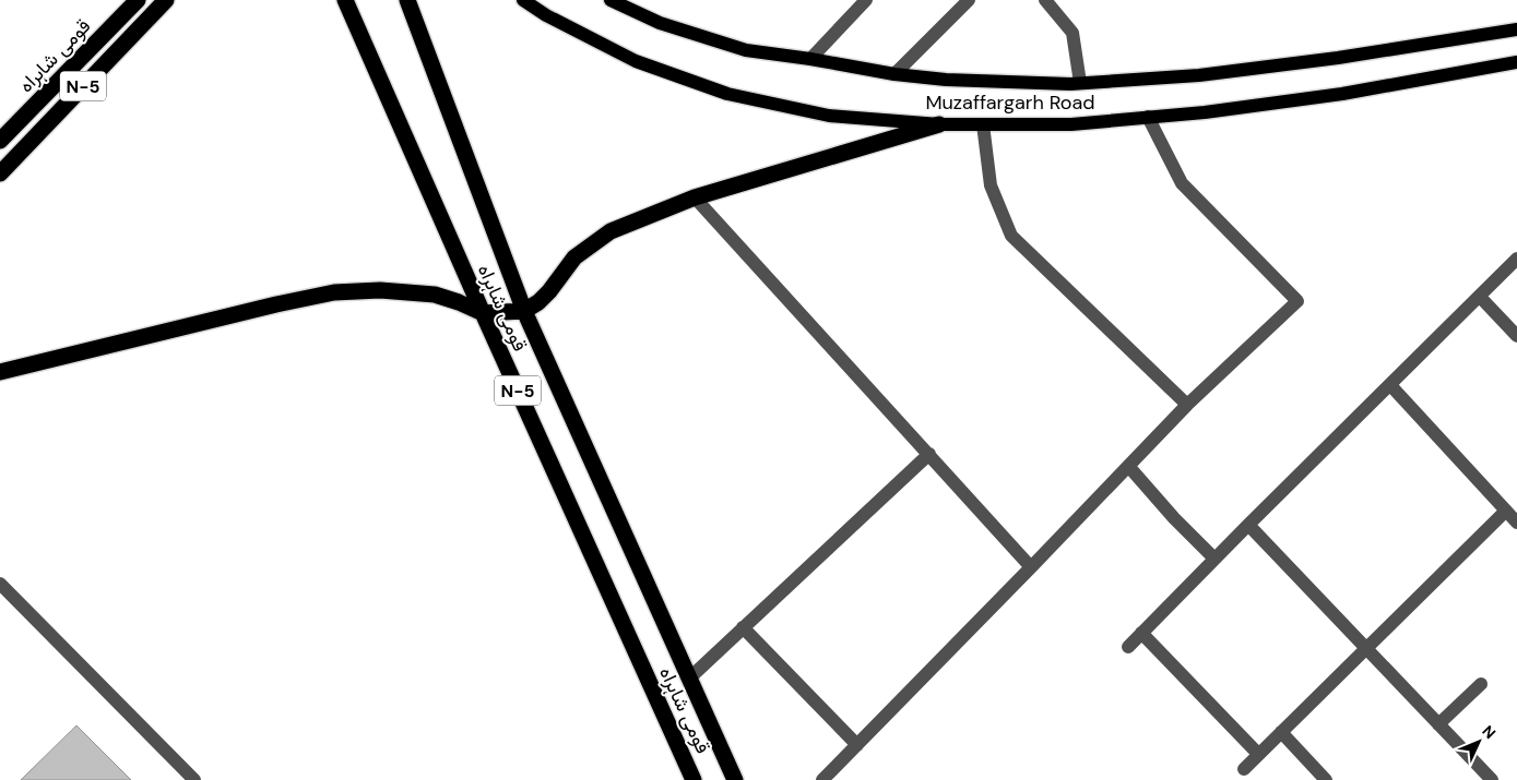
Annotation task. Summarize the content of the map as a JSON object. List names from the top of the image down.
{
  "streets": {
    "highway": ["قومی شاہراہ", "N-5"],
    "main road": ["Muzaffargarh Road"]
  },
  "north": "top right"
}
